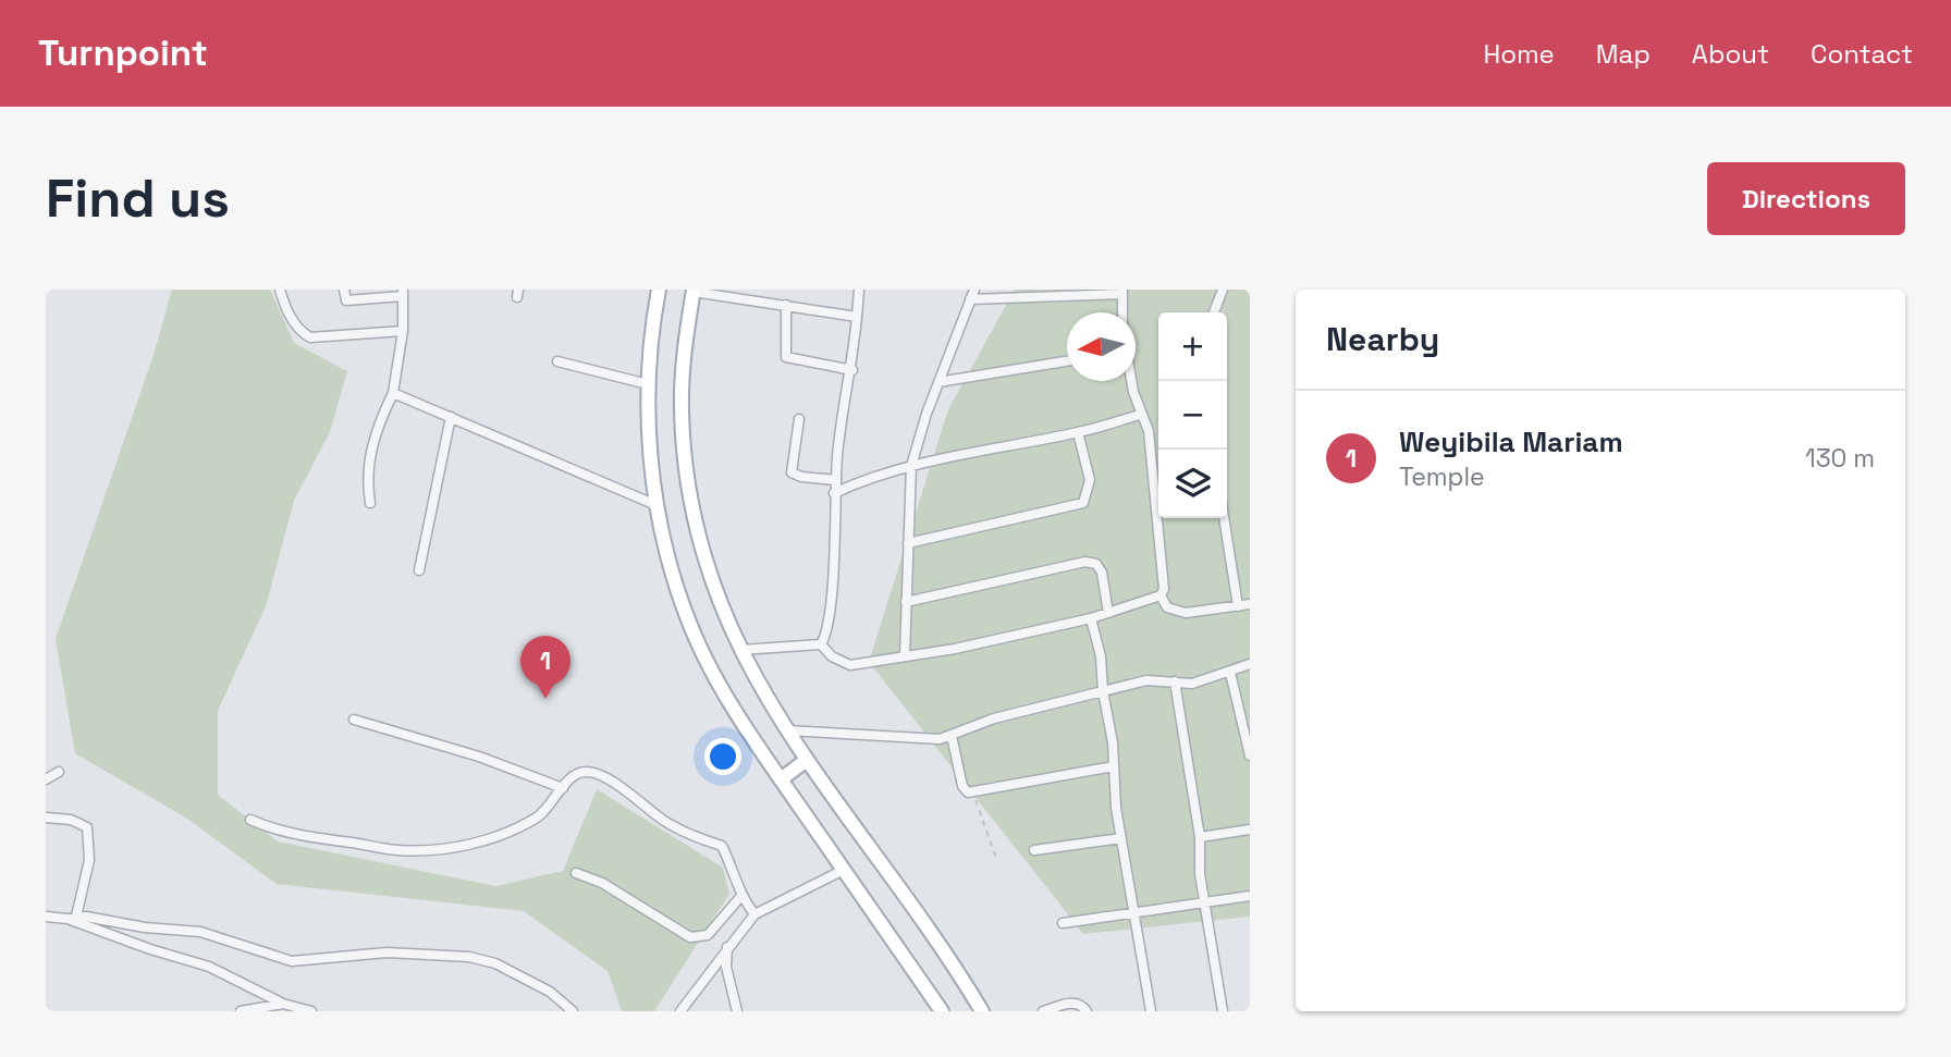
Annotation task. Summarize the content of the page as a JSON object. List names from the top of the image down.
{
  "north": "left",
  "page": {
    "header": "Turnpoint",
    "nav": [
      "Home",
      "Map",
      "About",
      "Contact"
    ],
    "buttons": "Directions",
    "title": "Find us",
    "heading": "Nearby",
    "map_buttons": ["+", "−"],
    "list": [
      {
        "mark": "1",
        "name": "Weyibila Mariam",
        "note": "Temple",
        "value": "130 m"
      }
    ],
    "pins": "1"
  }
}
